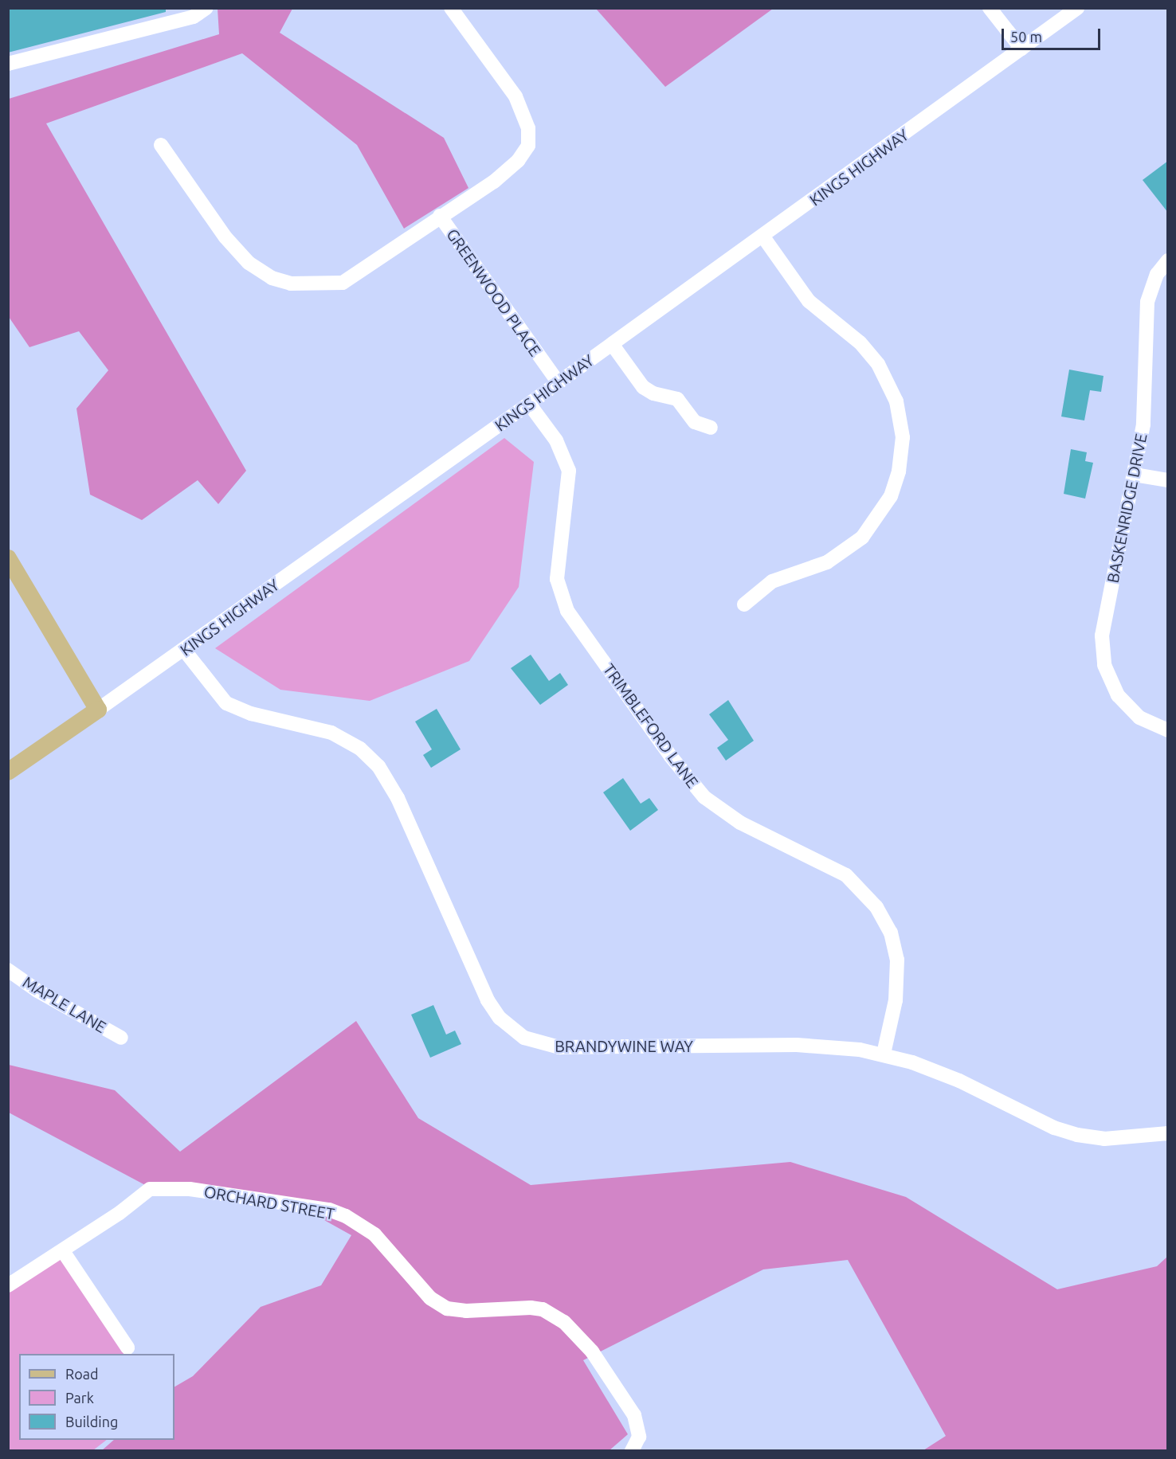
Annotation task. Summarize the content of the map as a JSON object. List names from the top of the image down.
{
  "streets": {
    "main road": ["KINGS HIGHWAY"],
    "street": [
      "GREENWOOD PLACE",
      "BASKENRIDGE DRIVE",
      "TRIMBLEFORD LANE",
      "MAPLE LANE",
      "BRANDYWINE WAY",
      "ORCHARD STREET"
    ]
  },
  "crossings": [
    ["KINGS HIGHWAY", "GREENWOOD PLACE"],
    ["KINGS HIGHWAY", "TRIMBLEFORD LANE"],
    ["KINGS HIGHWAY", "BRANDYWINE WAY"],
    ["TRIMBLEFORD LANE", "BRANDYWINE WAY"]
  ],
  "legend": ["Road", "Park", "Building"],
  "scale_bar": "50 m"
}
